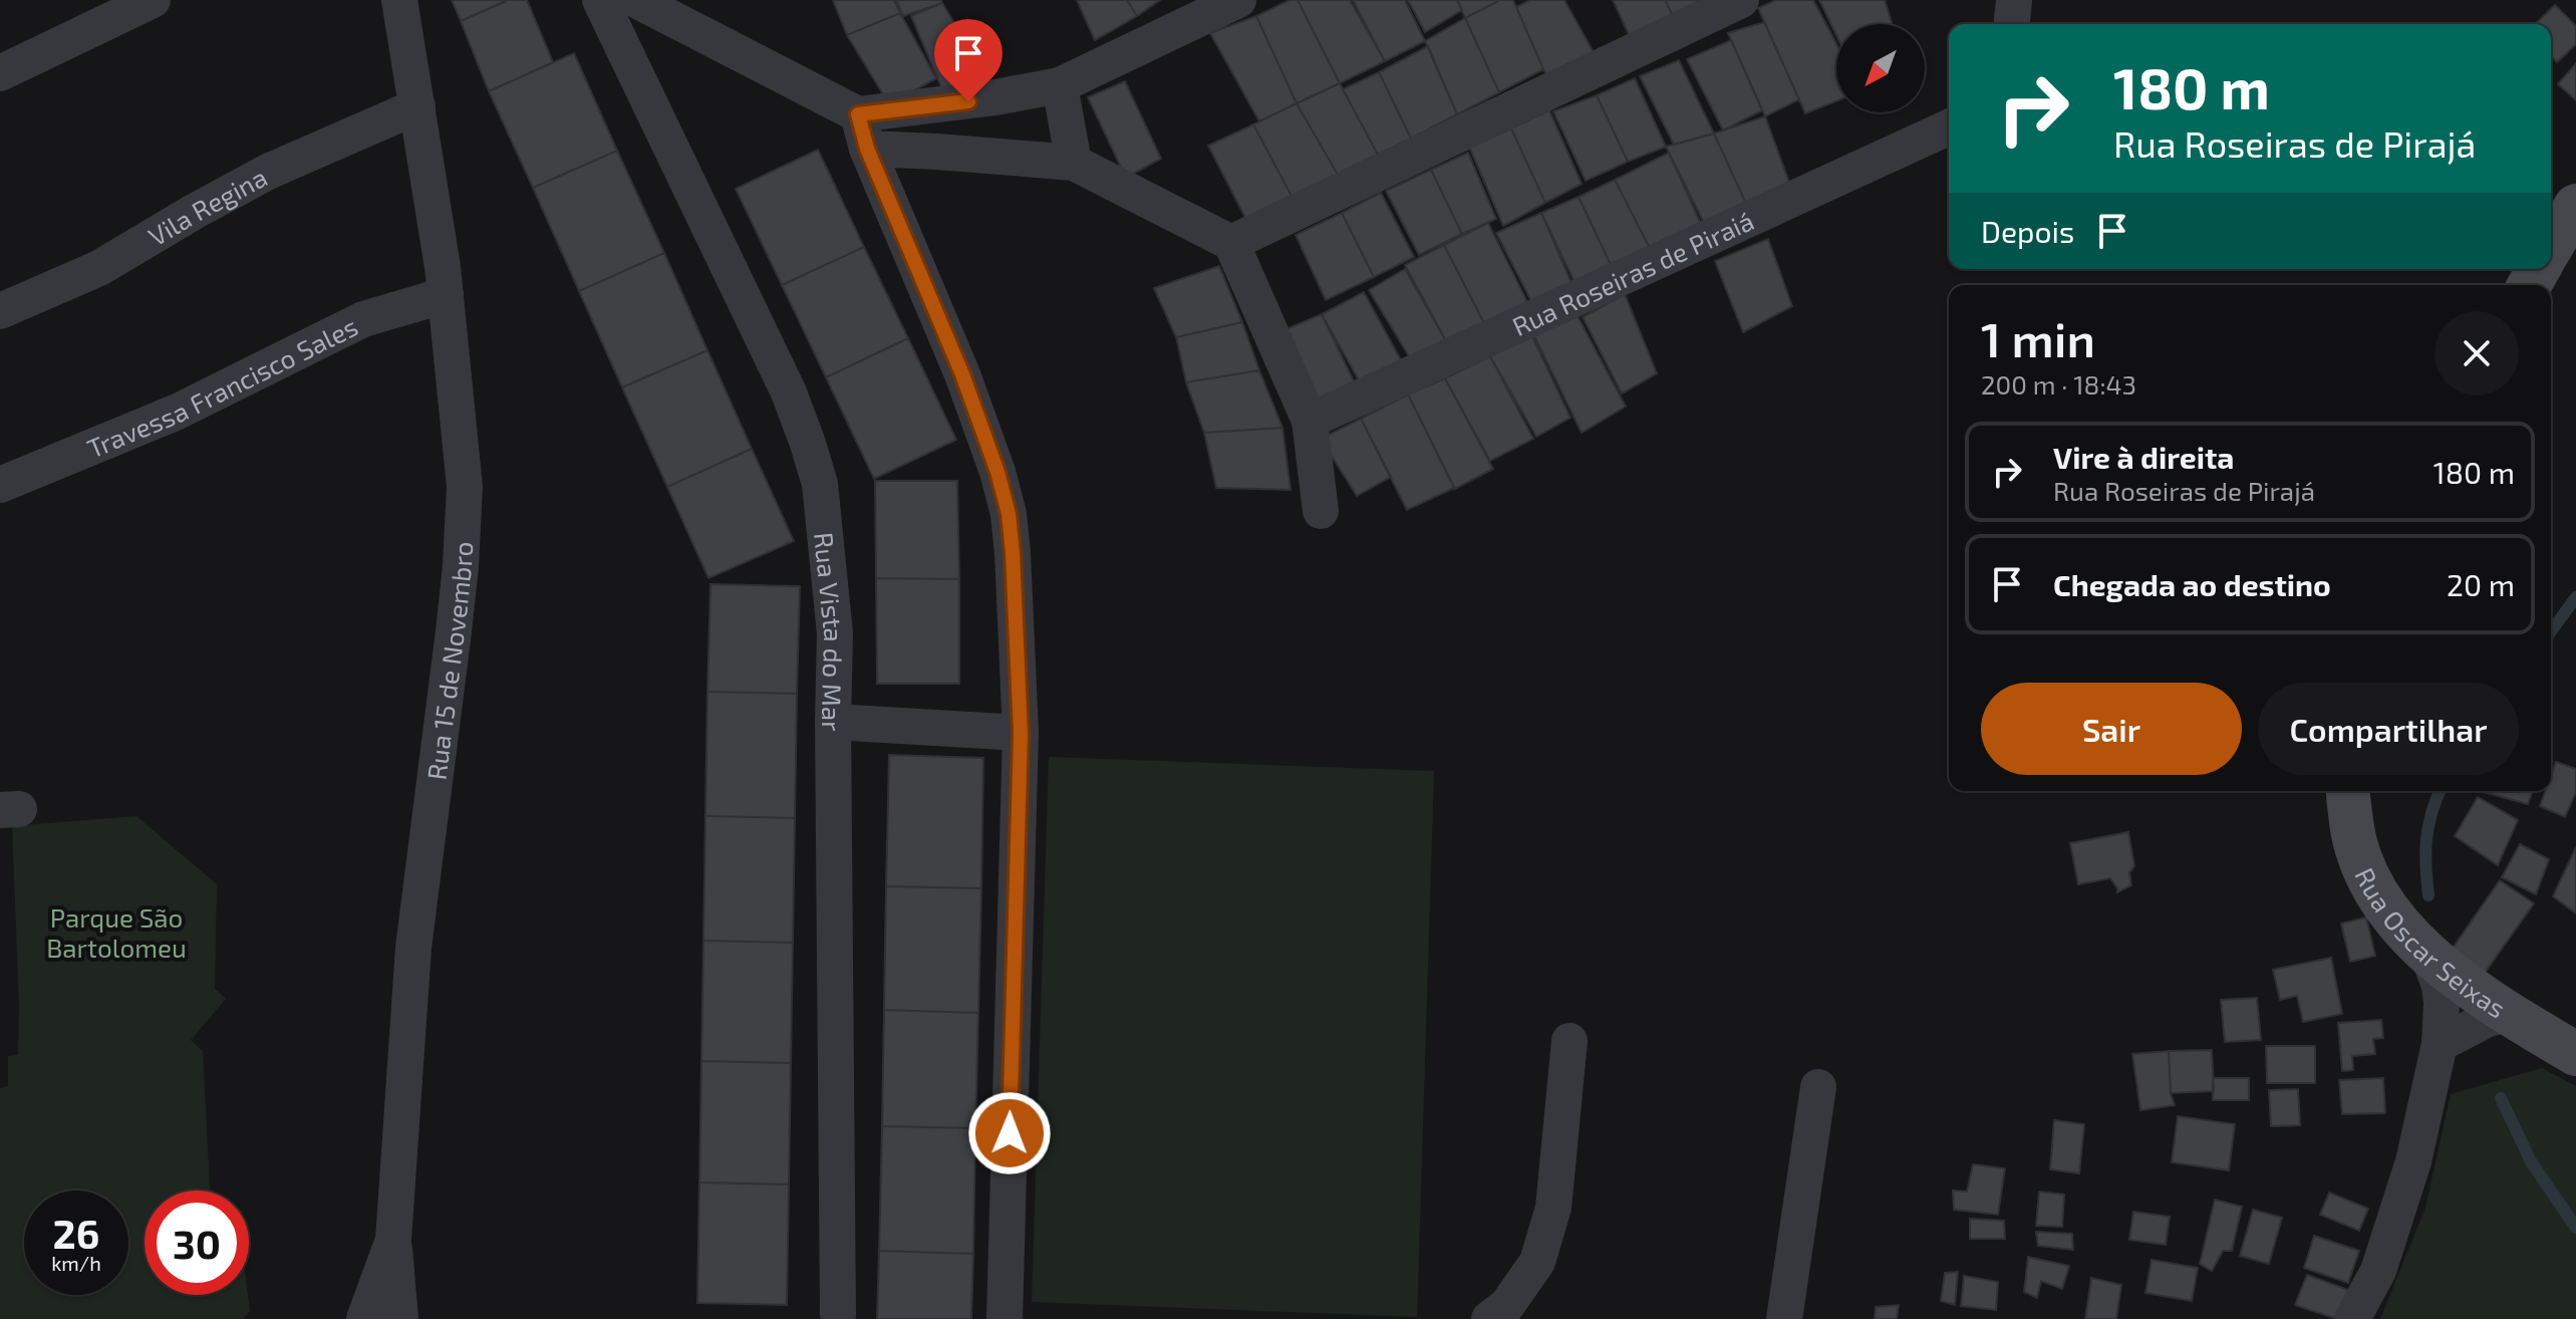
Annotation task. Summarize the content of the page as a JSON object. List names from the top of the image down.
{
  "streets": {
    "main road": ["Rua Oscar Seixas"],
    "street": [
      "Vila Regina",
      "Rua Roseiras de Piraiá",
      "Travessa Francisco Sales",
      "Rua Vista do Mar",
      "Rua 15 de Novembro"
    ]
  },
  "crossings": [
    ["Vila Regina", "Rua 15 de Novembro"],
    ["Travessa Francisco Sales", "Rua 15 de Novembro"]
  ],
  "parks": ["Parque São Bartolomeu"],
  "north": "bottom left",
  "page": {
    "turn": ["180 m", "Rua Roseiras de Pirajá"],
    "then": "Depois",
    "heading": ["1 min", "200 m · 18:43"],
    "list": [
      {
        "name": "Vire à direita",
        "note": "Rua Roseiras de Pirajá",
        "value": "180 m"
      },
      {
        "name": "Chegada ao destino",
        "value": "20 m"
      }
    ],
    "buttons": ["Sair", "Compartilhar"],
    "speed": "26 km/h",
    "limit": "30"
  }
}
